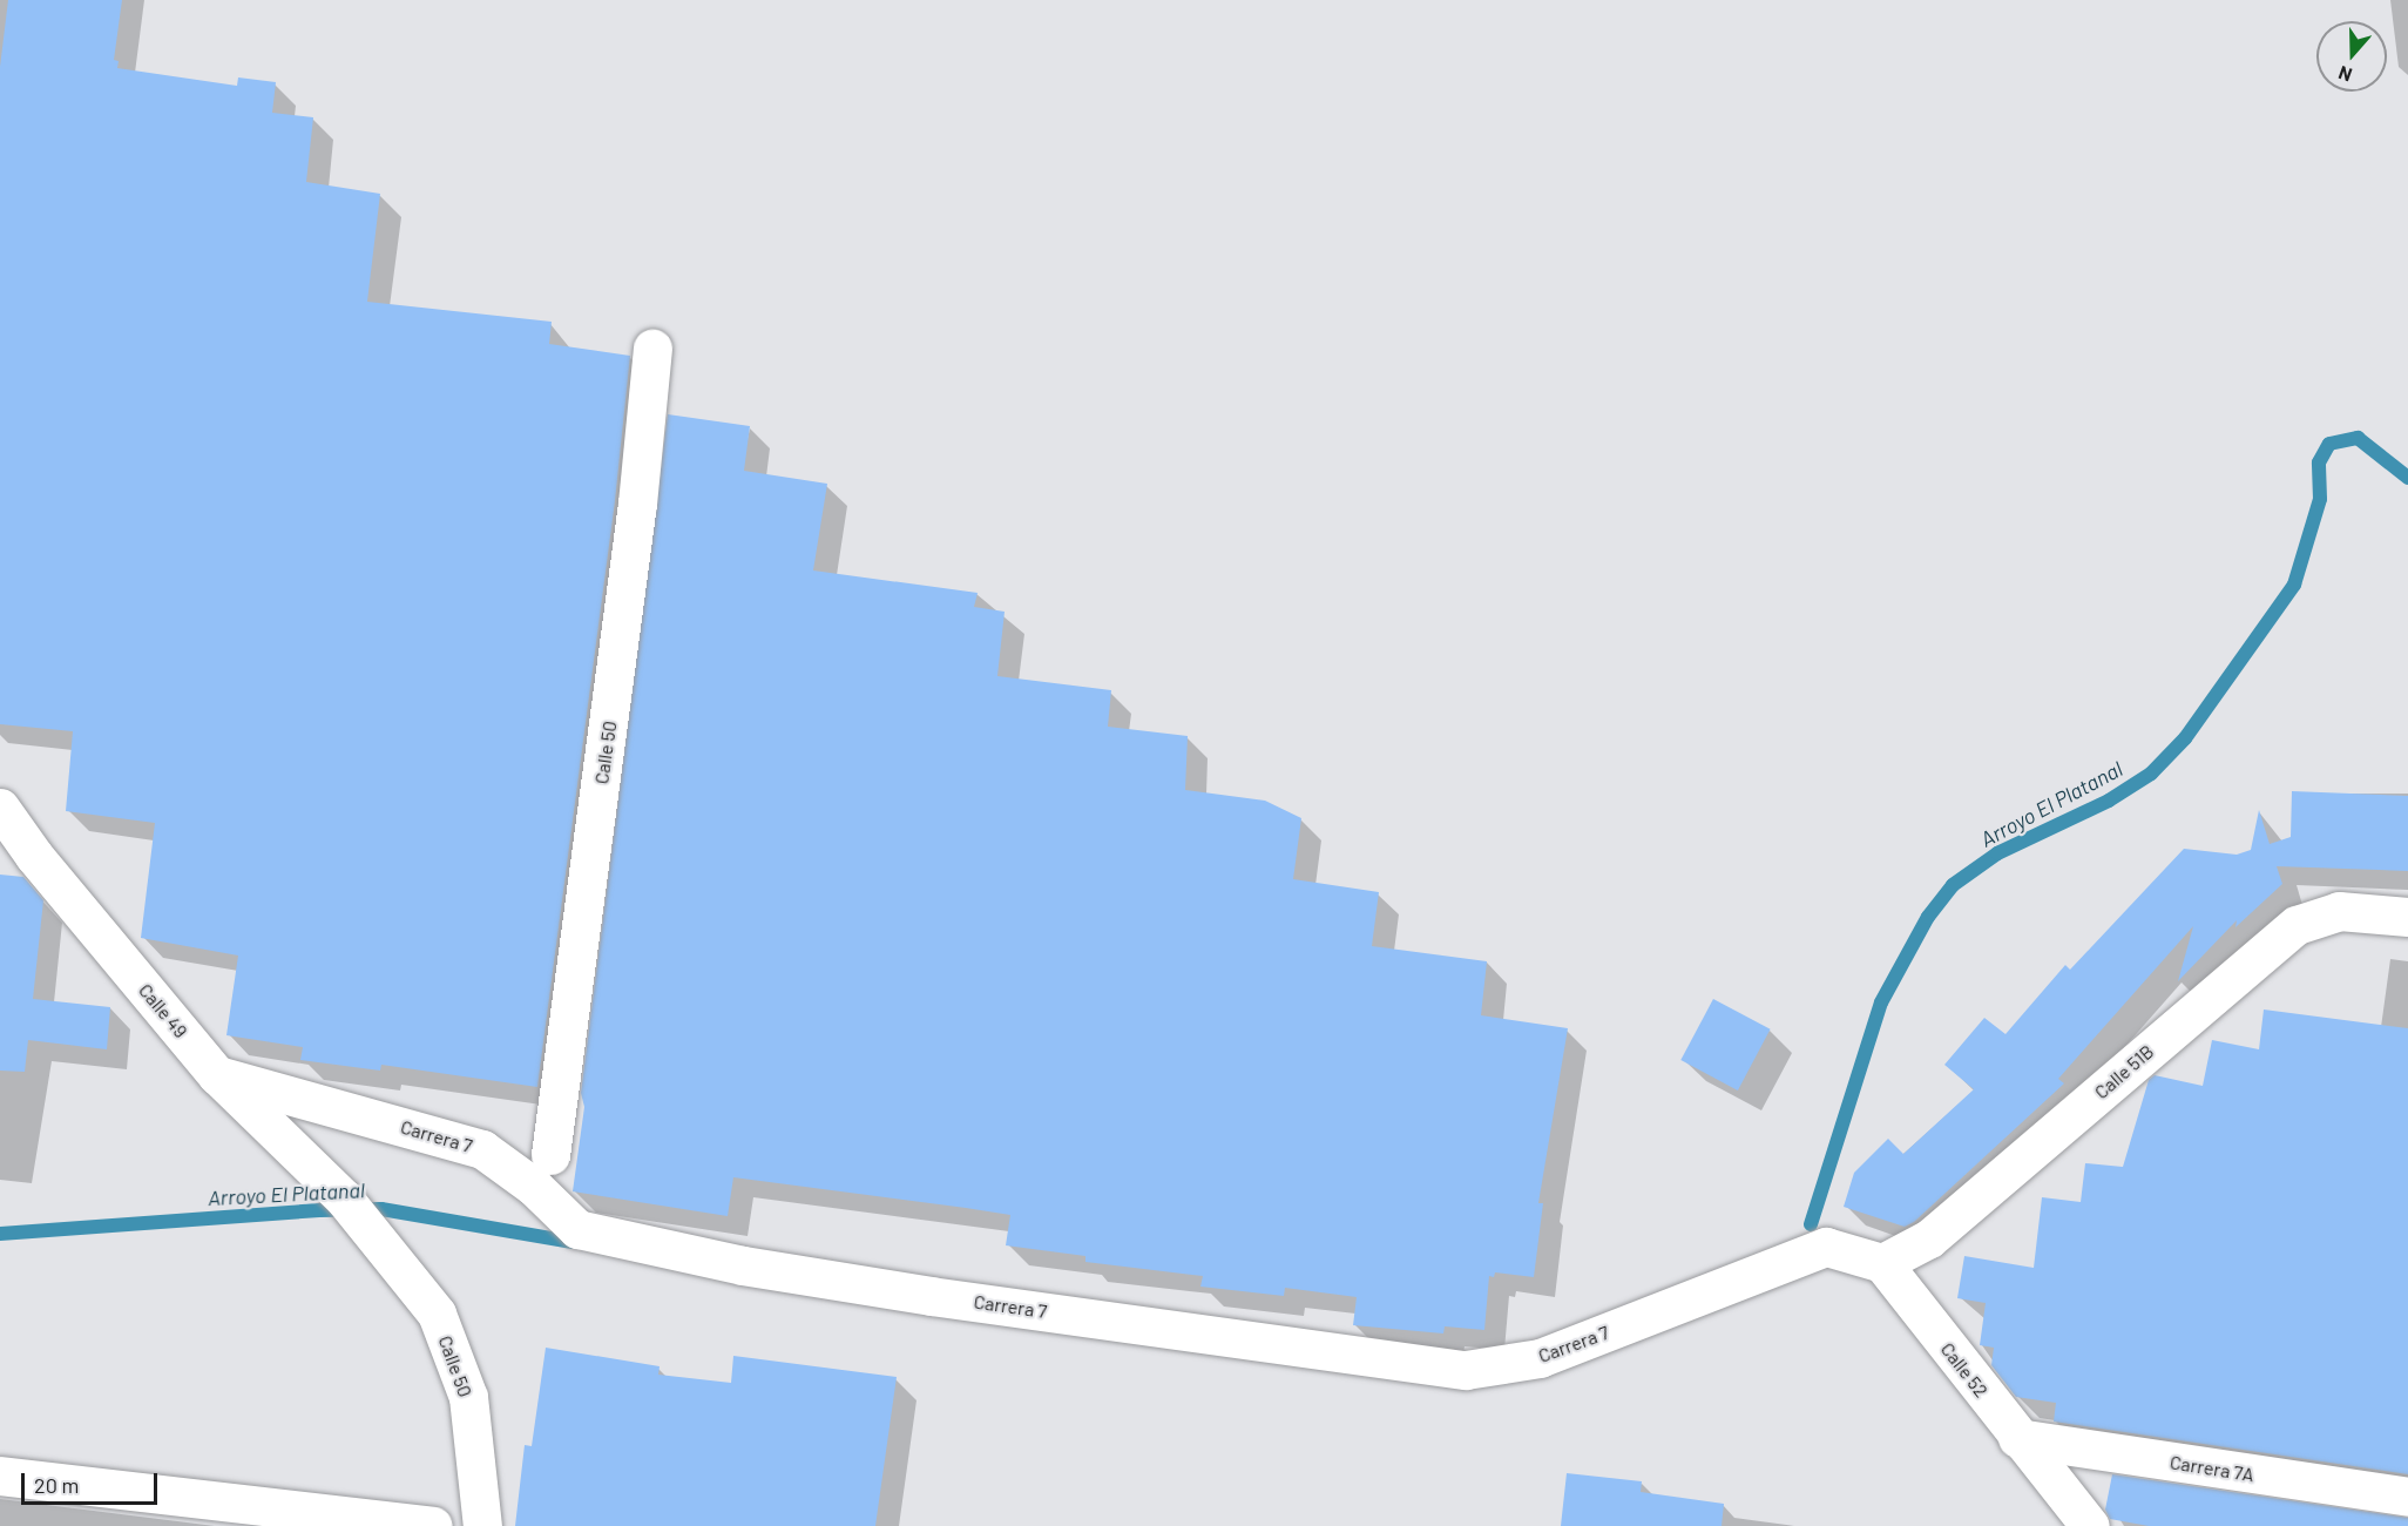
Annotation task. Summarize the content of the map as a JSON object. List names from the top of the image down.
{
  "streets": {
    "street": [
      "Calle 50",
      "Calle 49",
      "Calle 51B",
      "Carrera 7",
      "Calle 52",
      "Carrera 7A"
    ]
  },
  "crossings": [
    ["Calle 50", "Calle 49"],
    ["Calle 49", "Carrera 7"],
    ["Calle 51B", "Carrera 7"],
    ["Calle 51B", "Calle 52"],
    ["Carrera 7", "Calle 52"],
    ["Calle 52", "Carrera 7A"]
  ],
  "water": ["Arroyo El Platanal"],
  "scale_bar": "20 m",
  "north": "bottom"
}
